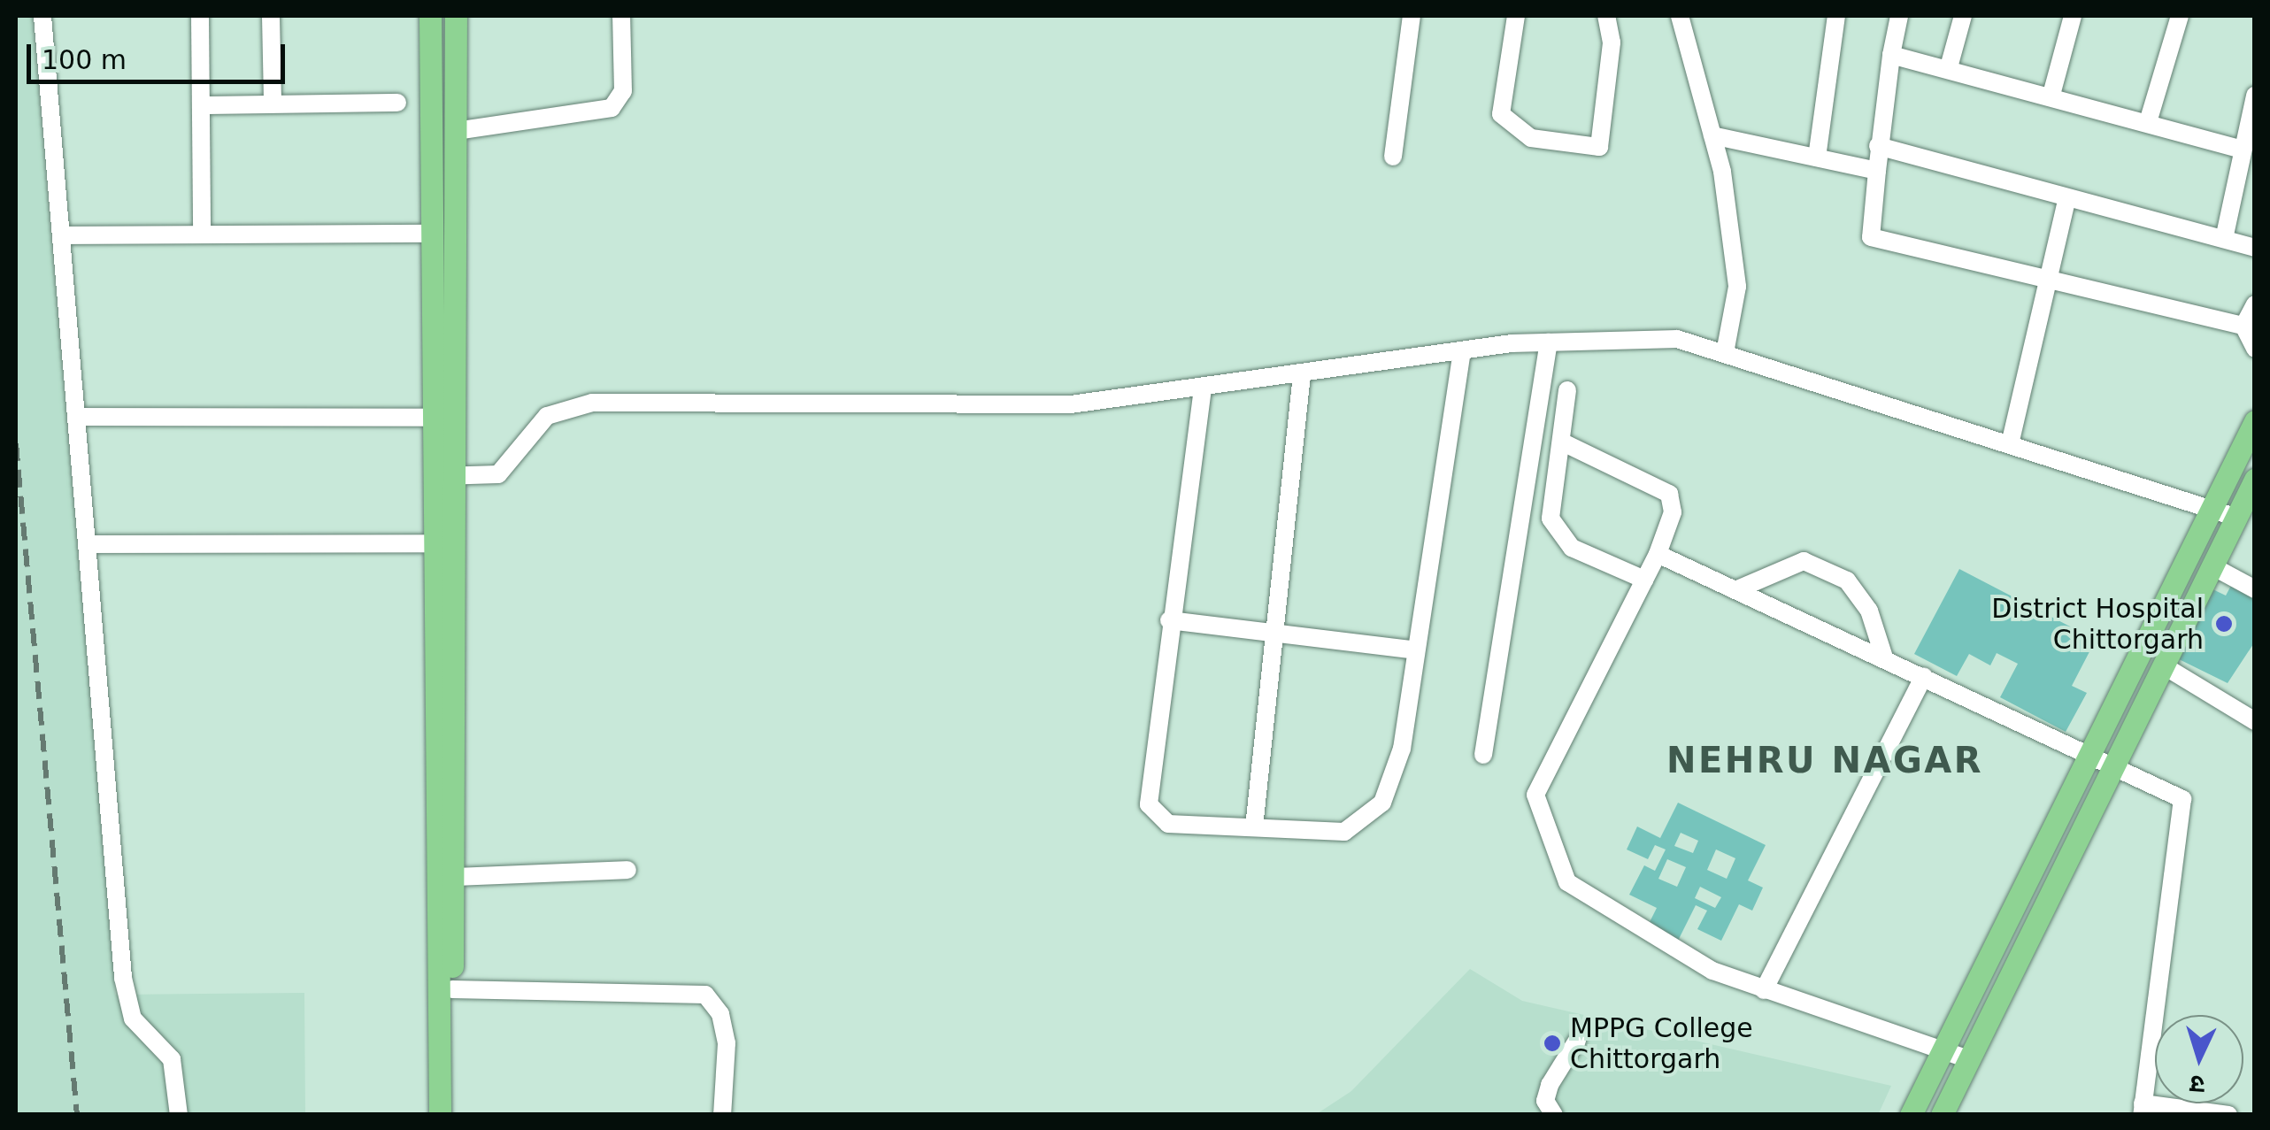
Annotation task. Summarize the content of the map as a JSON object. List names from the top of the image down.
{
  "districts": ["NEHRU NAGAR"],
  "places": ["District Hospital Chittorgarh", "MPPG College Chittorgarh"],
  "scale_bar": "100 m",
  "north": "bottom"
}
